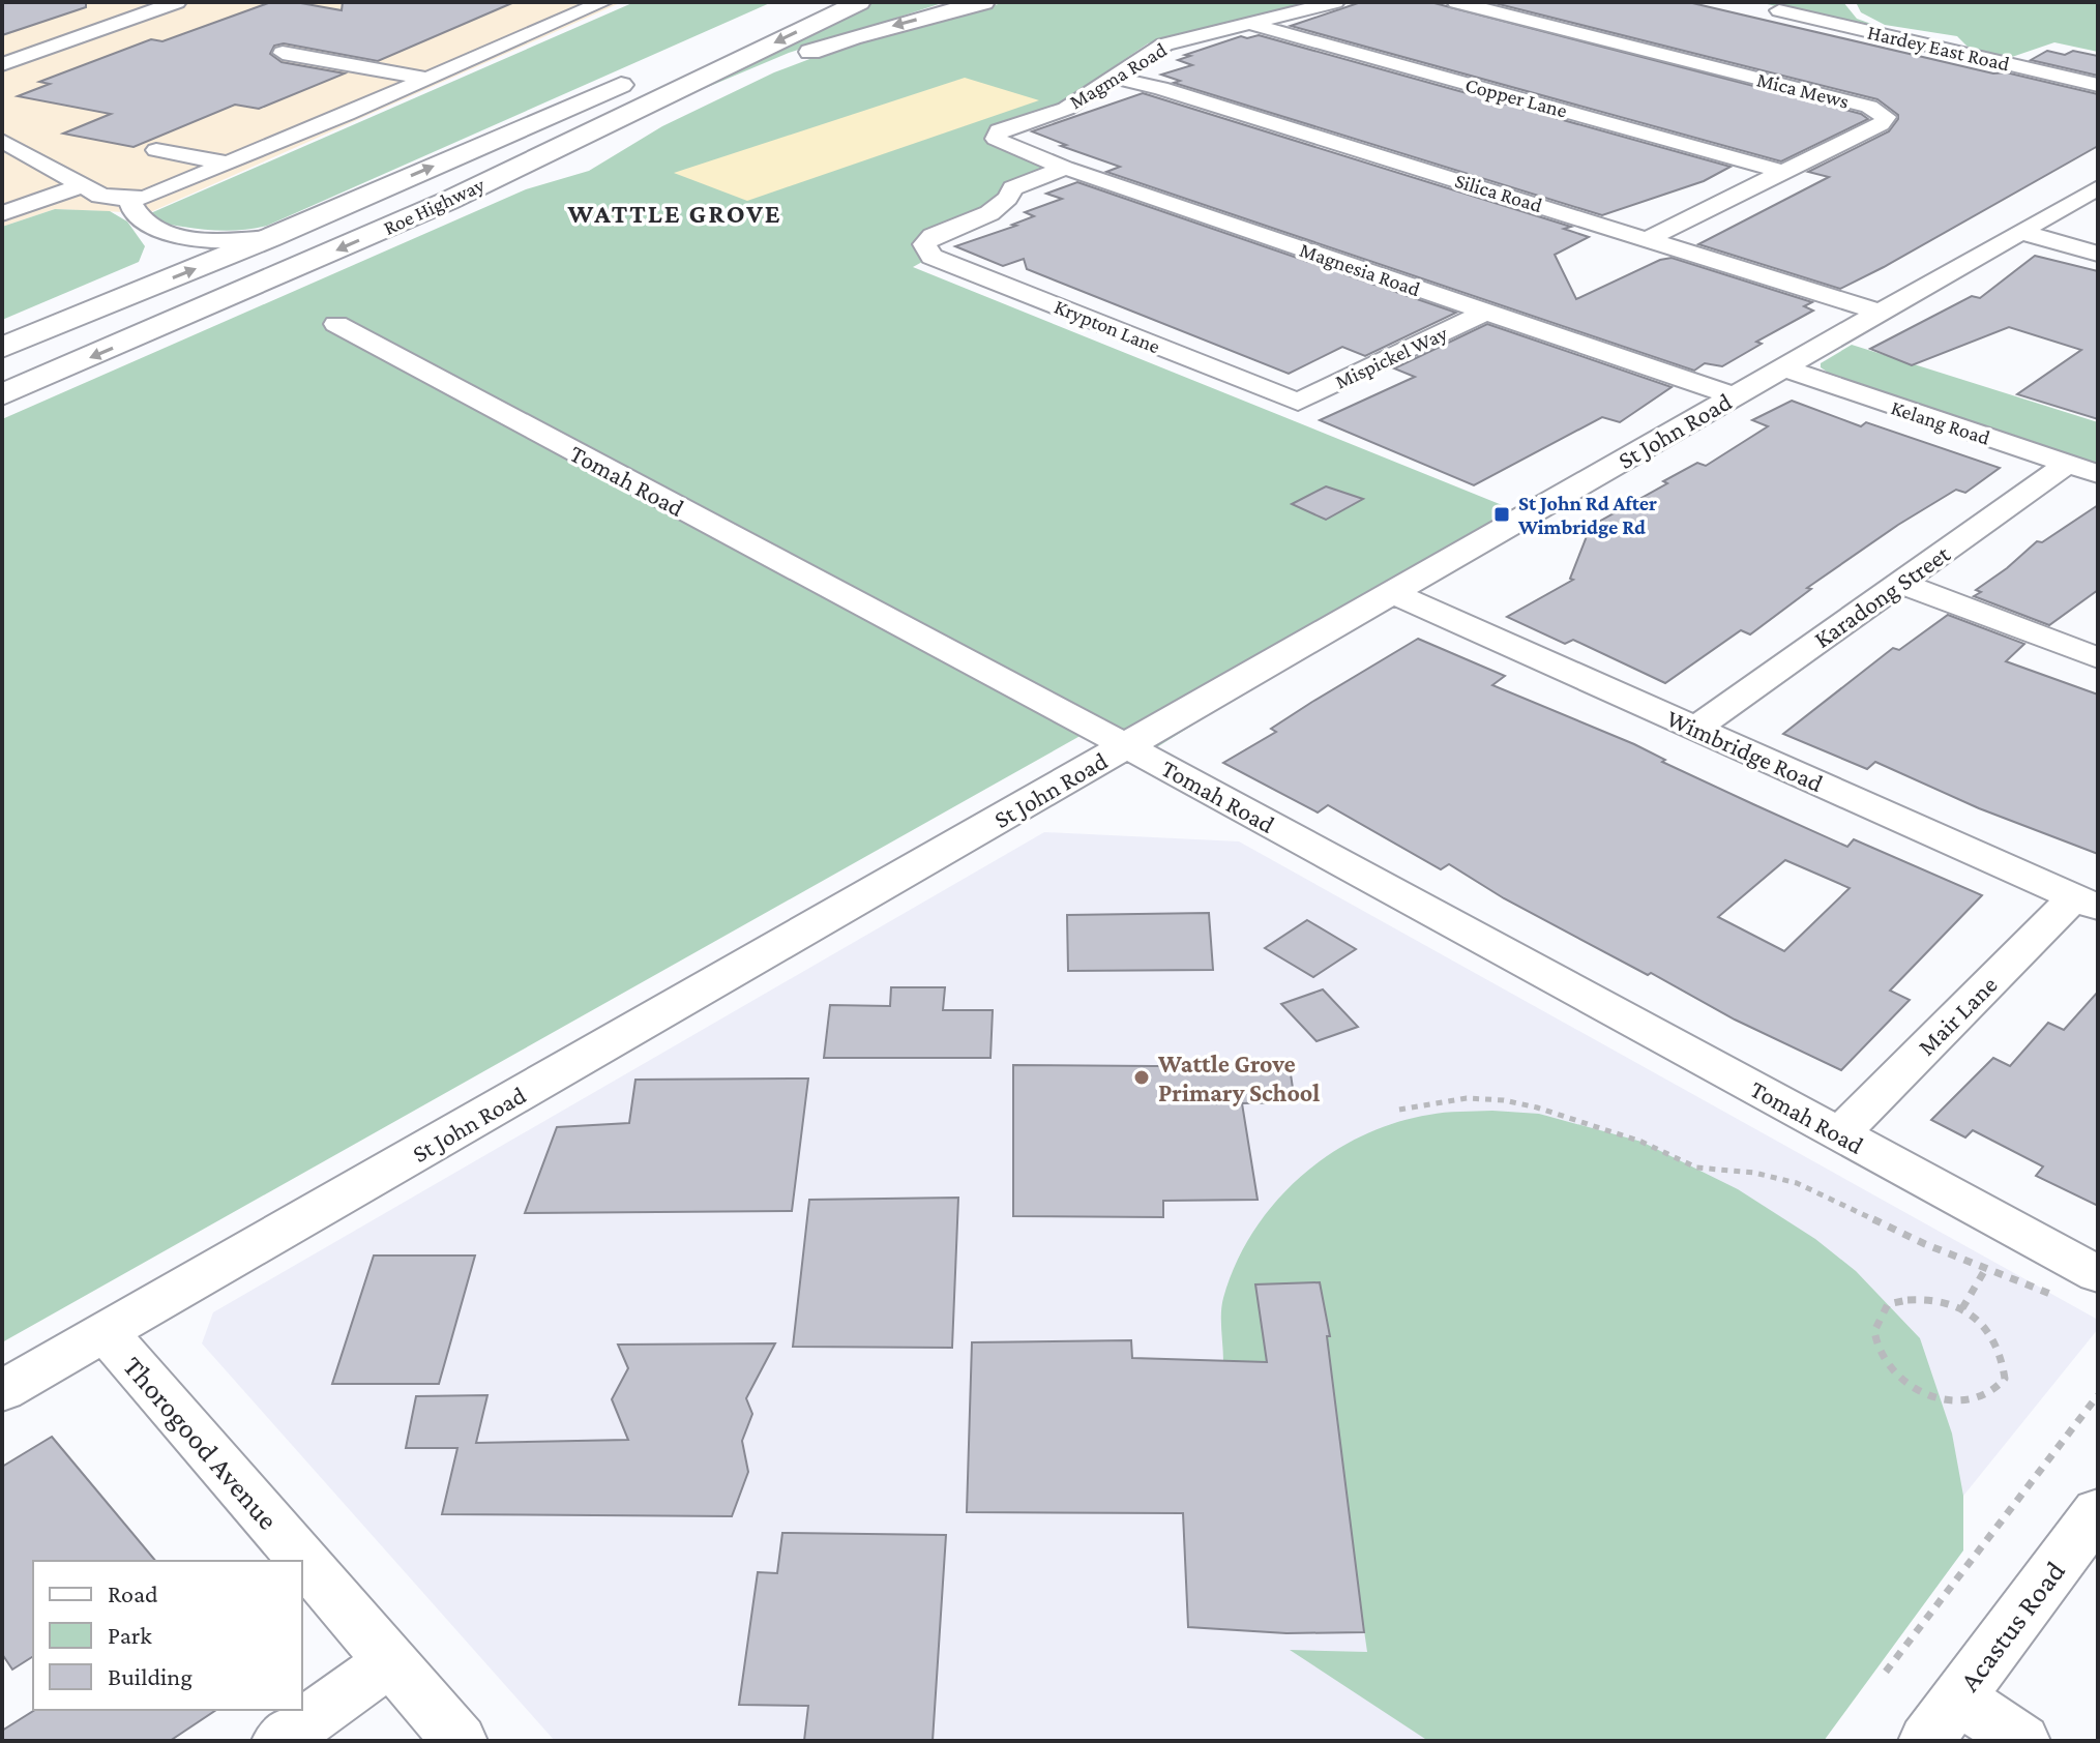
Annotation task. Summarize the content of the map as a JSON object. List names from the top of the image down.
{
  "streets": {
    "highway": ["Roe Highway"],
    "street": [
      "Hardey East Road",
      "Magma Road",
      "Mica Mews",
      "Copper Lane",
      "Silica Road",
      "Magnesia Road",
      "Krypton Lane",
      "Mispickel Way",
      "Kelang Road",
      "St John Road",
      "Tomah Road",
      "Karadong Street",
      "Wimbridge Road",
      "Mair Lane",
      "Thorogood Avenue",
      "Acastus Road"
    ]
  },
  "crossings": [
    ["Magma Road", "Copper Lane"],
    ["Magma Road", "Silica Road"],
    ["Magma Road", "Magnesia Road"],
    ["Mica Mews", "Copper Lane"],
    ["Mica Mews", "Silica Road"],
    ["Silica Road", "St John Road"],
    ["Magnesia Road", "Krypton Lane"],
    ["Magnesia Road", "Mispickel Way"],
    ["Magnesia Road", "St John Road"],
    ["Krypton Lane", "Mispickel Way"],
    ["Kelang Road", "St John Road"],
    ["Kelang Road", "Karadong Street"],
    ["St John Road", "Tomah Road"],
    ["St John Road", "Wimbridge Road"],
    ["St John Road", "Thorogood Avenue"],
    ["Tomah Road", "Mair Lane"],
    ["Karadong Street", "Wimbridge Road"],
    ["Wimbridge Road", "Mair Lane"]
  ],
  "districts": ["WATTLE GROVE"],
  "places": {
    "transit": ["St John Rd After Wimbridge Rd"],
    "other": ["Wattle Grove Primary School"]
  },
  "legend": ["Road", "Park", "Building"]
}
